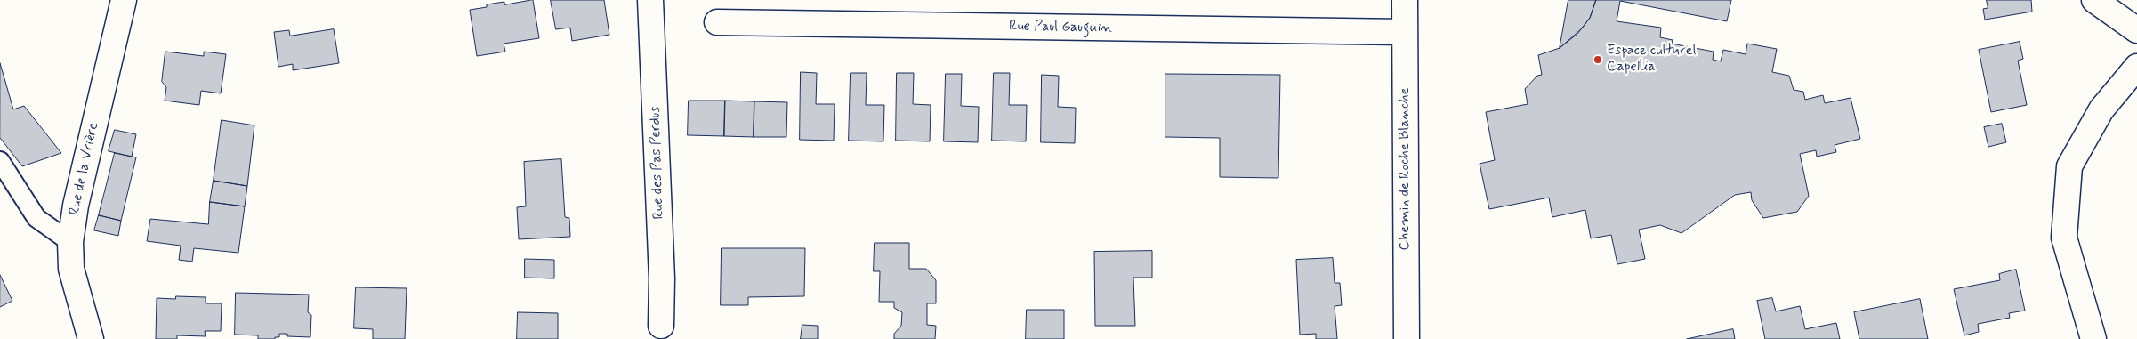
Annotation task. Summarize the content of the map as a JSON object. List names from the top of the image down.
{
  "streets": {
    "street": [
      "Rue Paul Gauguin",
      "Rue des Pas Perdus",
      "Rue de la Vrière",
      "Chemin de Roche Blanche"
    ]
  },
  "crossings": [
    ["Rue Paul Gauguin", "Chemin de Roche Blanche"]
  ],
  "places": ["Espace culturel Capellia"]
}
